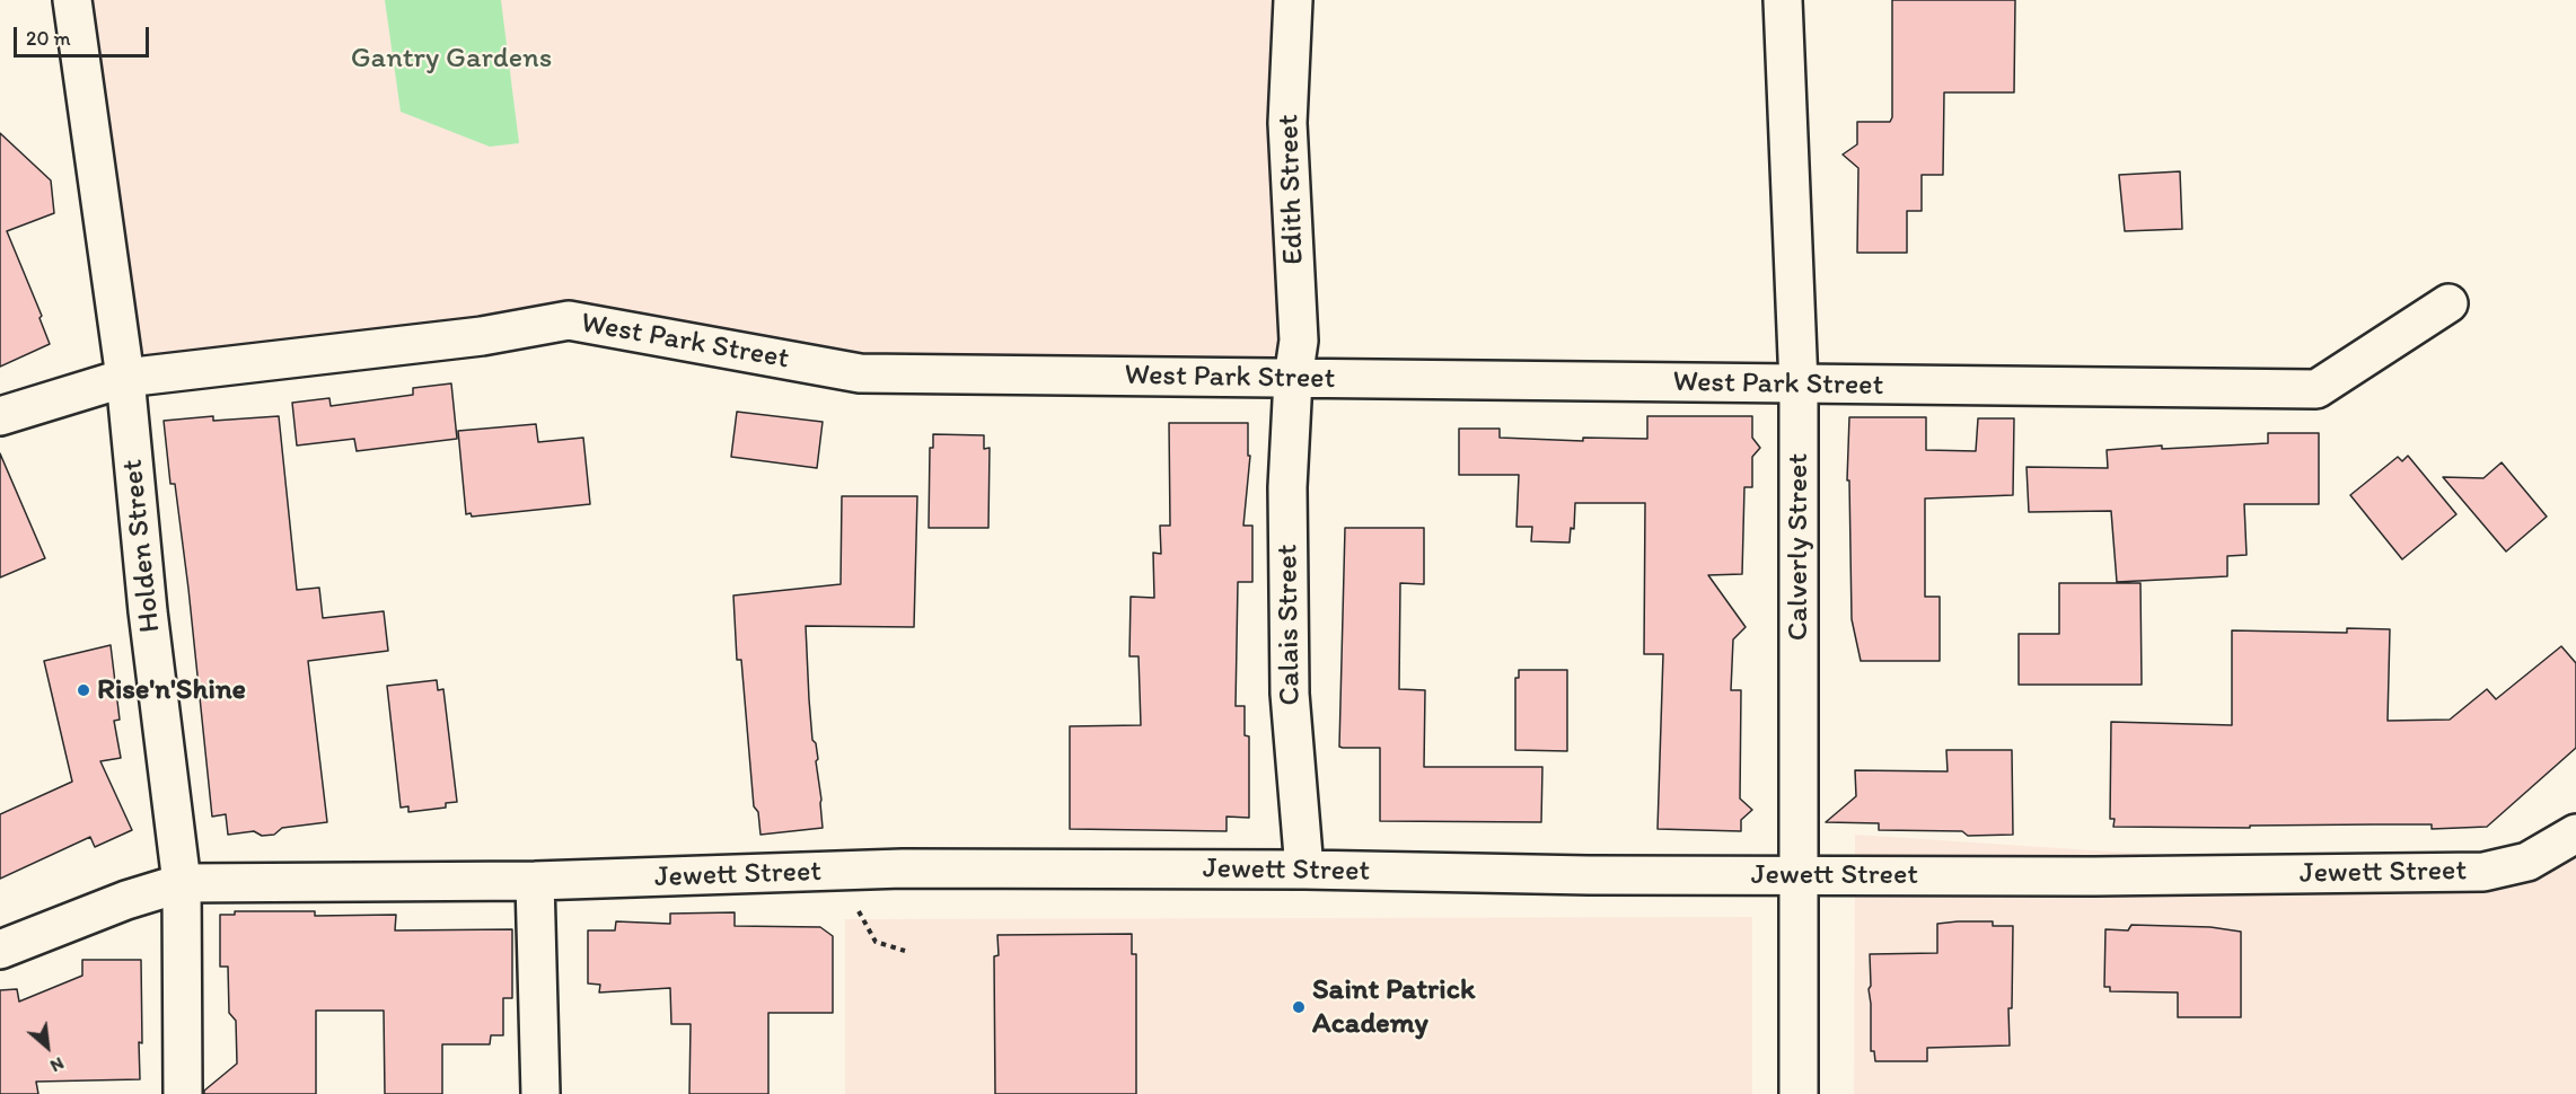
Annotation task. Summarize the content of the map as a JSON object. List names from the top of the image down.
{
  "streets": {
    "street": [
      "Edith Street",
      "West Park Street",
      "Holden Street",
      "Calverly Street",
      "Calais Street",
      "Jewett Street"
    ]
  },
  "crossings": [
    ["Edith Street", "West Park Street"],
    ["Edith Street", "Calais Street"],
    ["West Park Street", "Holden Street"],
    ["West Park Street", "Calverly Street"],
    ["West Park Street", "Calais Street"],
    ["Holden Street", "Jewett Street"],
    ["Calverly Street", "Jewett Street"],
    ["Calais Street", "Jewett Street"]
  ],
  "parks": ["Gantry Gardens"],
  "places": ["Rise'n'Shine", "Saint Patrick Academy"],
  "scale_bar": "20 m",
  "north": "bottom right"
}
